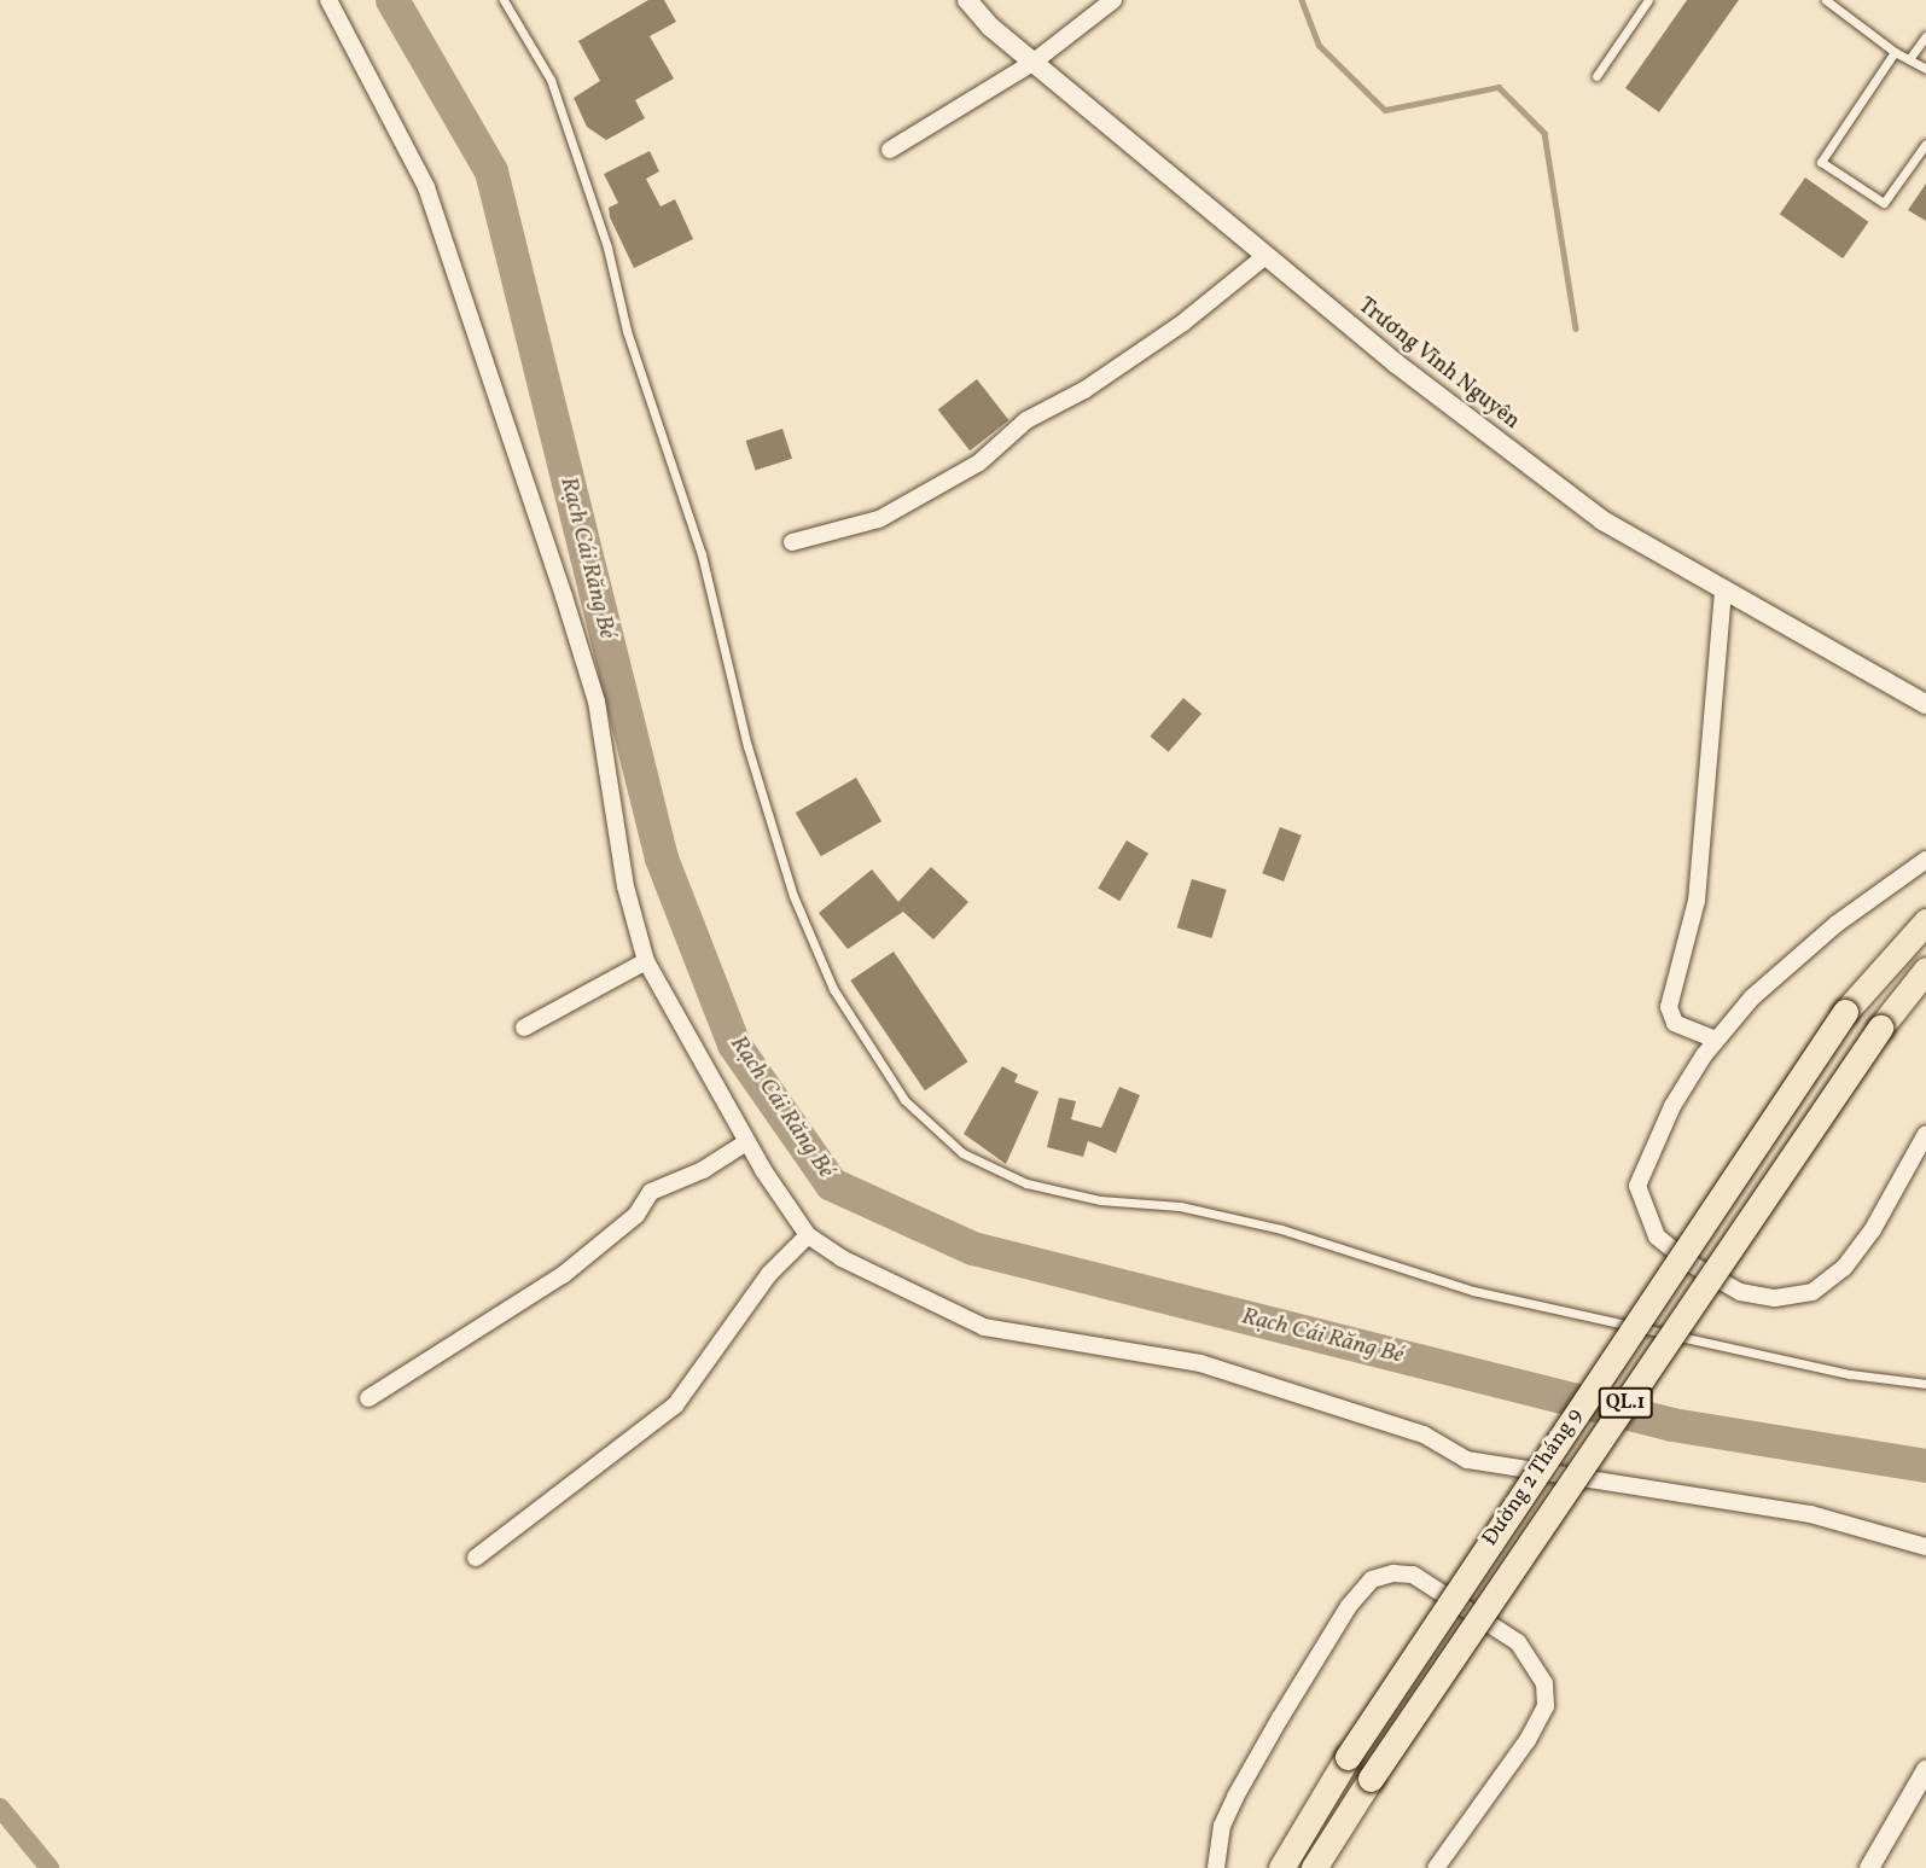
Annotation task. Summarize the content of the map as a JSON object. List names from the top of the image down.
{
  "streets": {
    "highway": ["QL.1", "Đường 2 Tháng 9"],
    "street": ["Trương Vĩnh Nguyên"]
  },
  "water": ["Rạch Cái Răng Bé"]
}
